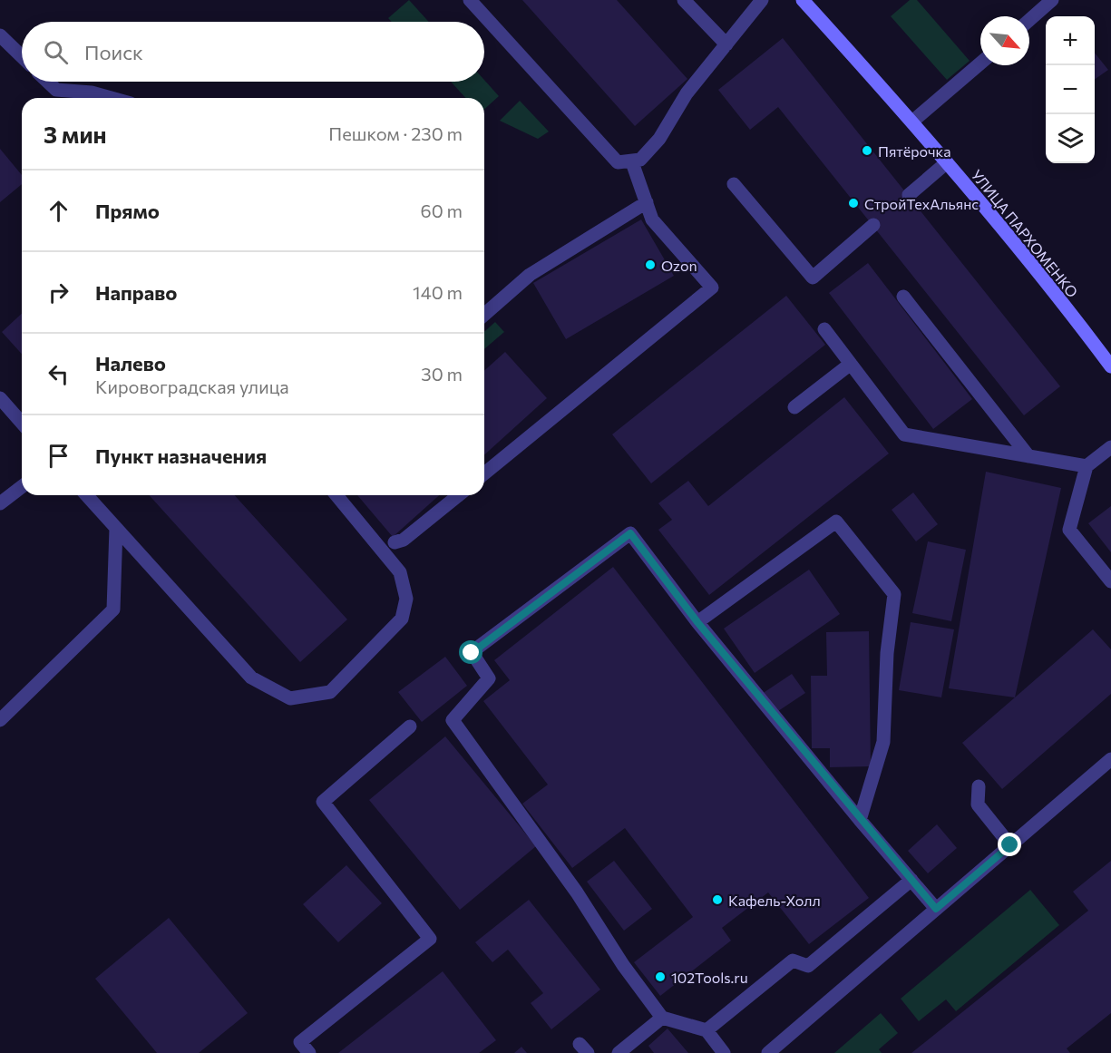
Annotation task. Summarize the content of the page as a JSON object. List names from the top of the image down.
{
  "streets": {
    "main road": ["УЛИЦА ПАРХОМЕНКО"]
  },
  "places": [
    "Пятёрочка",
    "СтройТехАльянс",
    "Ozon",
    "Кафель-Холл",
    "102Tools.ru"
  ],
  "north": "bottom right",
  "page": {
    "map_buttons": ["+", "−"],
    "search": "Поиск",
    "heading": ["3 мин", "Пешком · 230 m"],
    "list": [
      ["Прямо", "60 m"],
      ["Направо", "140 m"],
      ["Налево", "Кировоградская улица", "30 m"],
      "Пункт назначения"
    ]
  }
}
